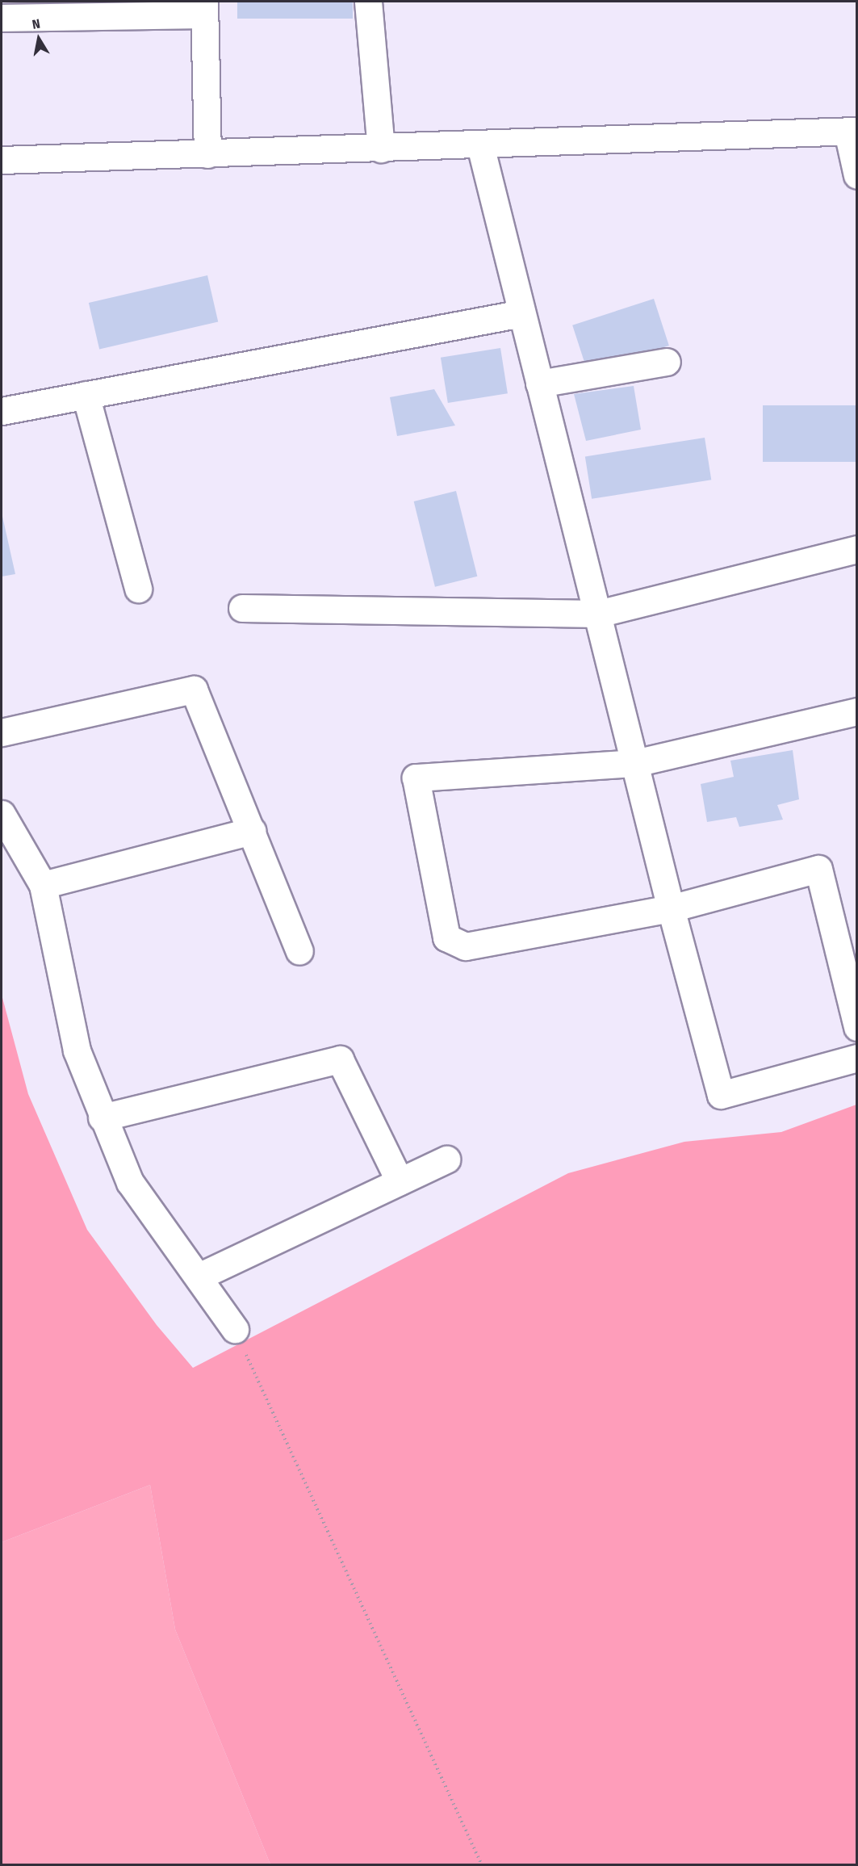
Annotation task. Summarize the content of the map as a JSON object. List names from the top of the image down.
{
  "north": "top"
}
